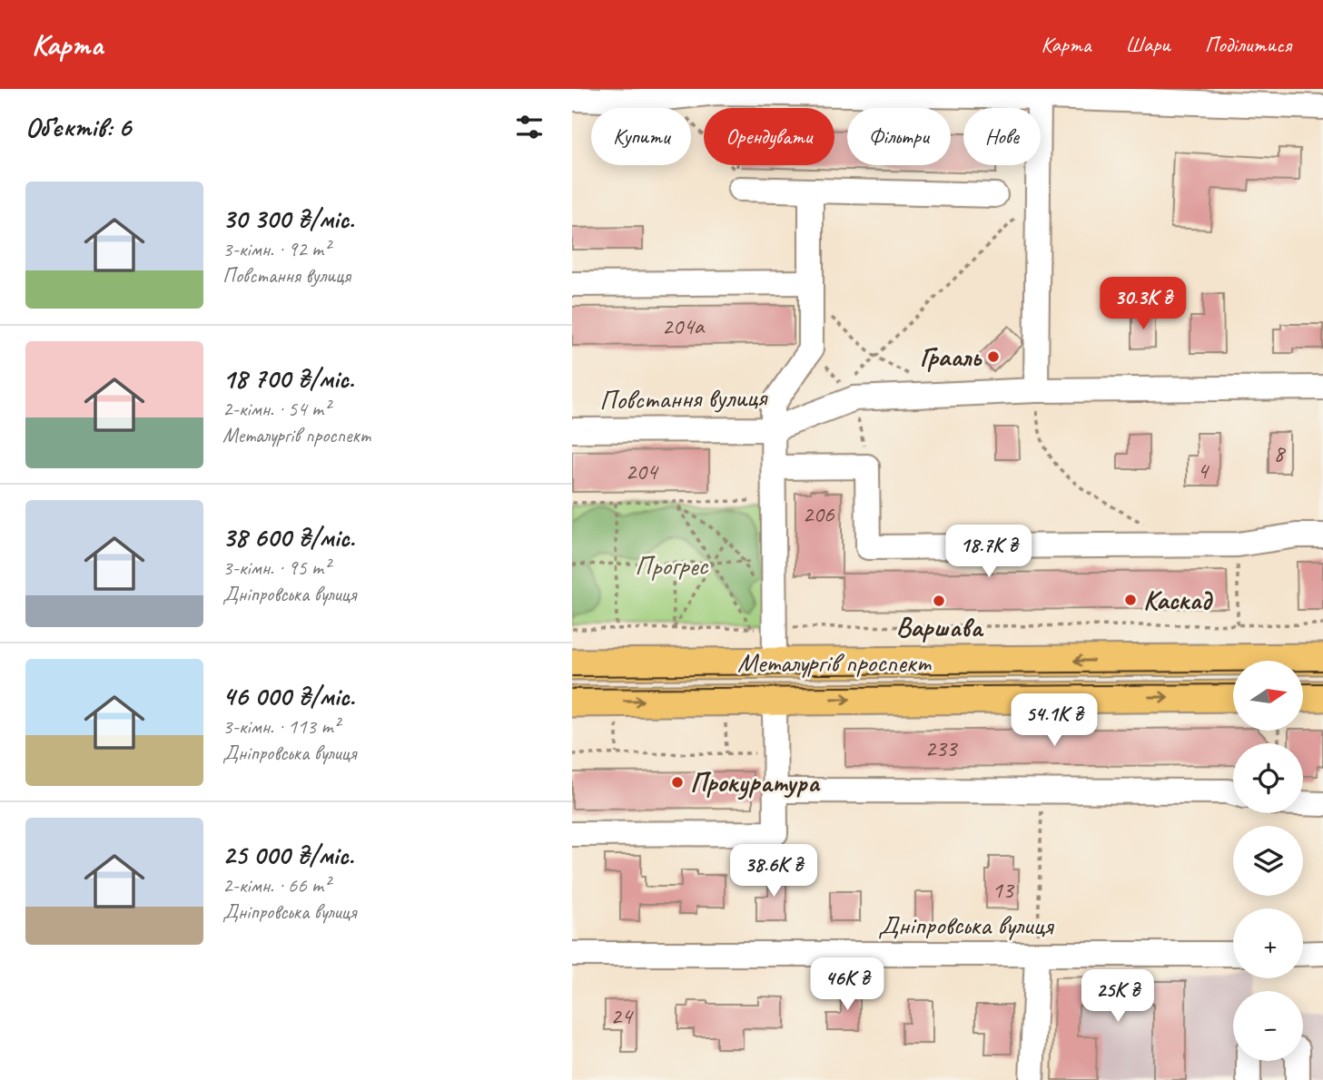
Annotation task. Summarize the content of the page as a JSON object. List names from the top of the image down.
{
  "streets": {
    "main road": ["Металургів проспект"],
    "street": ["Повстання вулиця", "Дніпровська вулиця"]
  },
  "parks": ["Прогрес"],
  "places": [
    "Грааль",
    "Каскад",
    "Варшава",
    "Прокуратура"
  ],
  "house_numbers": [
    "204а",
    "8",
    "4",
    "204",
    "206",
    "233",
    "13",
    "24"
  ],
  "north": "right",
  "page": {
    "header": "Карта",
    "nav": ["Карта", "Шари", "Поділитися"],
    "heading": "Об’єктів: 6",
    "chip": [
      "Купити",
      "Орендувати",
      "Фільтри",
      "Нове"
    ],
    "list": [
      {
        "name": "30 300 ₴/міс.",
        "note": "3-кімн. · 92 m² · Повстання вулиця"
      },
      {
        "name": "18 700 ₴/міс.",
        "note": "2-кімн. · 54 m² · Металургів проспект"
      },
      {
        "name": "38 600 ₴/міс.",
        "note": "3-кімн. · 95 m² · Дніпровська вулиця"
      },
      {
        "name": "46 000 ₴/міс.",
        "note": "3-кімн. · 113 m² · Дніпровська вулиця"
      },
      {
        "name": "25 000 ₴/міс.",
        "note": "2-кімн. · 66 m² · Дніпровська вулиця"
      }
    ],
    "price": [
      "30.3K ₴",
      "18.7K ₴",
      "54.1K ₴",
      "38.6K ₴",
      "46K ₴",
      "25K ₴"
    ],
    "map_buttons": ["+", "−"]
  }
}
